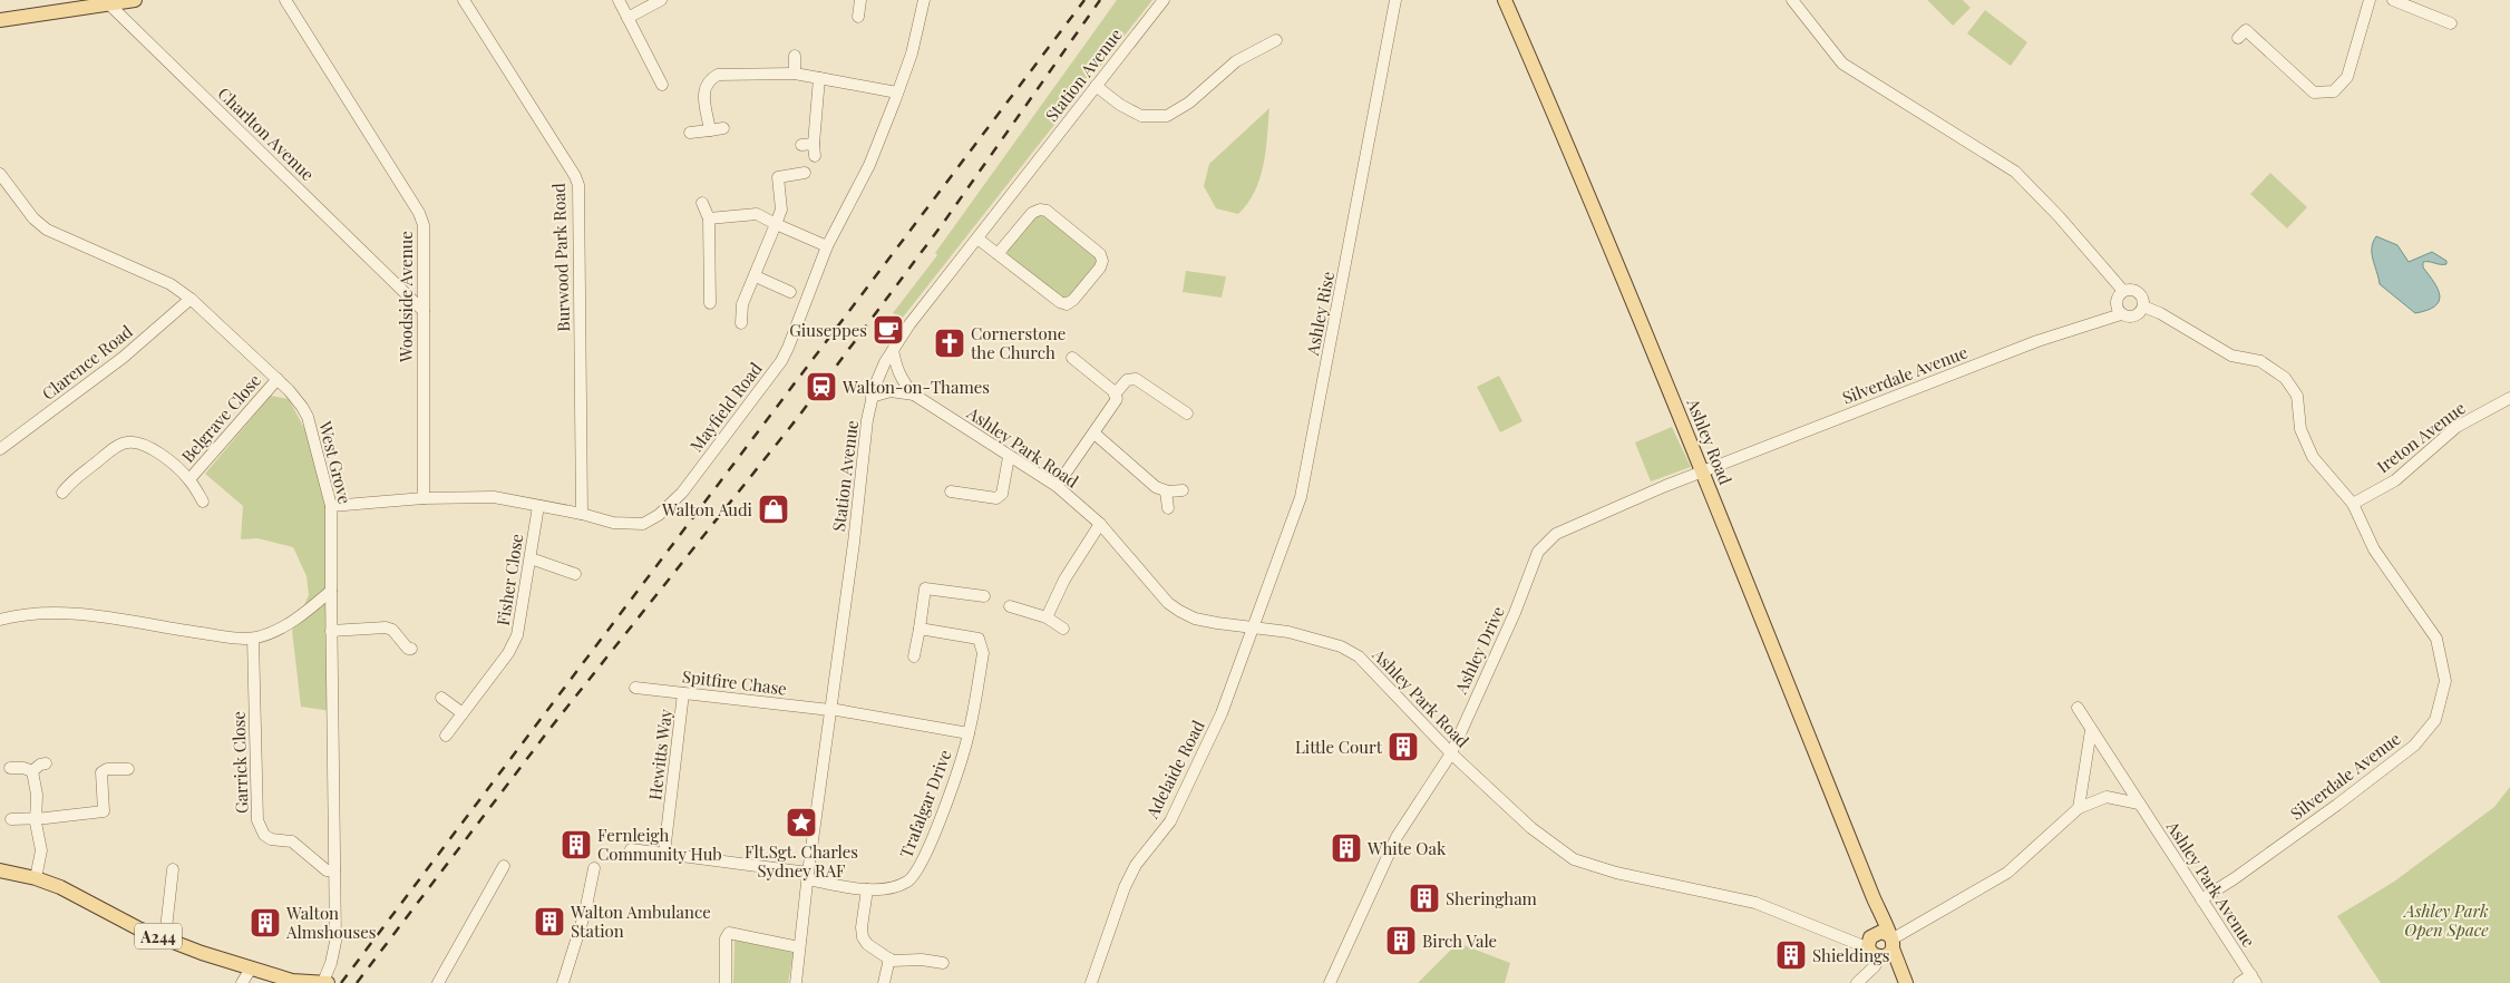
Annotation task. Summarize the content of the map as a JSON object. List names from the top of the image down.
{
  "streets": {
    "main road": ["Ashley Road", "A244"],
    "street": [
      "Station Avenue",
      "Charlton Avenue",
      "Burwood Park Road",
      "Woodside Avenue",
      "Ashley Rise",
      "Clarence Road",
      "Silverdale Avenue",
      "Mayfield Road",
      "Belgrave Close",
      "Ireton Avenue",
      "Ashley Park Road",
      "West Grove",
      "Fisher Close",
      "Ashley Drive",
      "Spitfire Chase",
      "Hewitts Way",
      "Garrick Close",
      "Adelaide Road",
      "Trafalgar Drive",
      "Ashley Park Avenue"
    ]
  },
  "crossings": [
    ["Station Avenue", "Ashley Park Road"],
    ["Station Avenue", "Spitfire Chase"],
    ["Station Avenue", "Trafalgar Drive"],
    ["Charlton Avenue", "Woodside Avenue"],
    ["Burwood Park Road", "Mayfield Road"],
    ["Woodside Avenue", "Mayfield Road"],
    ["Ashley Rise", "Ashley Park Road"],
    ["Ashley Rise", "Adelaide Road"],
    ["Clarence Road", "West Grove"],
    ["Silverdale Avenue", "Ireton Avenue"],
    ["Silverdale Avenue", "Ashley Road"],
    ["Silverdale Avenue", "Ashley Drive"],
    ["Silverdale Avenue", "Ashley Park Avenue"],
    ["Mayfield Road", "West Grove"],
    ["Mayfield Road", "Fisher Close"],
    ["Belgrave Close", "West Grove"],
    ["Ashley Road", "Ashley Park Road"],
    ["Ashley Road", "Ashley Drive"],
    ["Ashley Park Road", "Ashley Drive"],
    ["Ashley Park Road", "Adelaide Road"],
    ["West Grove", "Garrick Close"],
    ["West Grove", "A244"],
    ["Spitfire Chase", "Hewitts Way"],
    ["Spitfire Chase", "Trafalgar Drive"],
    ["Hewitts Way", "Trafalgar Drive"]
  ],
  "parks": ["Ashley Park Open Space"],
  "places": {
    "cafe": ["Giuseppes"],
    "church": ["Cornerstone the Church"],
    "station": ["Walton-on-Thames"],
    "shop": ["Walton Audi"],
    "building": [
      "Little Court",
      "Fernleigh Community Hub",
      "White Oak",
      "Sheringham",
      "Walton Ambulance Station",
      "Walton Almshouses",
      "Birch Vale",
      "Shieldings"
    ],
    "place": ["Flt.Sgt. Charles Sydney RAF"]
  }
}
